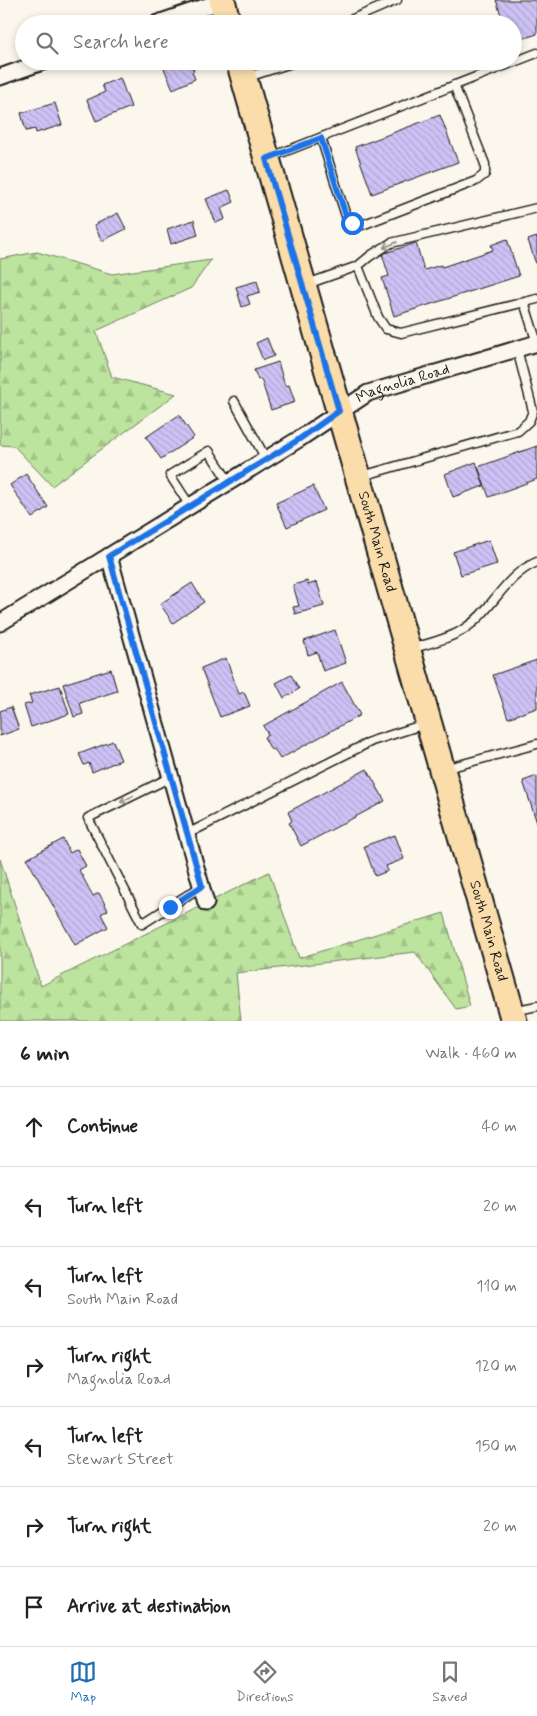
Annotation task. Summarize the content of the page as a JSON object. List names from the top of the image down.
{
  "streets": {
    "main road": ["South Main Road"],
    "street": ["Magnolia Road"]
  },
  "crossings": [
    ["Magnolia Road", "South Main Road"]
  ],
  "page": {
    "search": "Search here",
    "heading": ["6 min", "Walk · 460 m"],
    "list": [
      ["Continue", "40 m"],
      ["Turn left", "20 m"],
      ["Turn left", "South Main Road", "110 m"],
      ["Turn right", "Magnolia Road", "120 m"],
      ["Turn left", "Stewart Street", "150 m"],
      ["Turn right", "20 m"],
      "Arrive at destination"
    ],
    "nav": ["Map", "Directions", "Saved"]
  }
}
